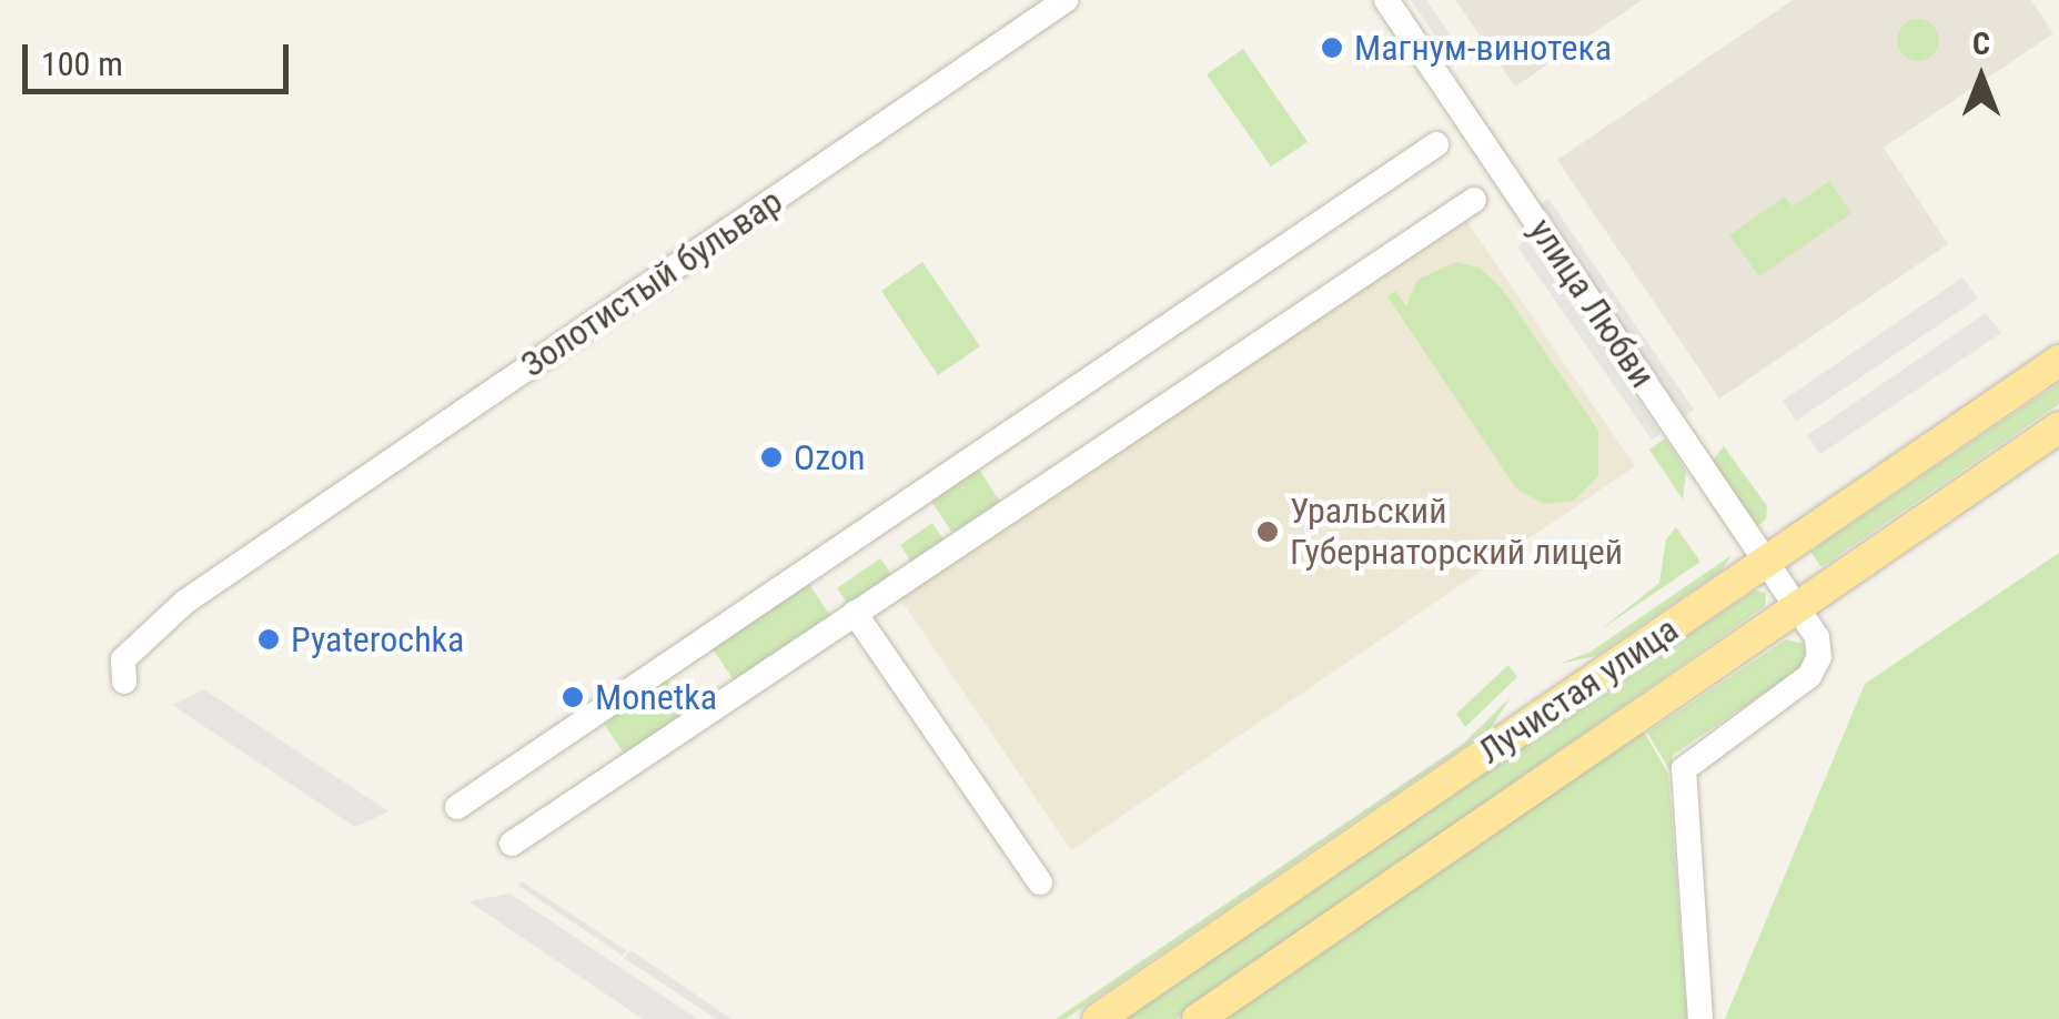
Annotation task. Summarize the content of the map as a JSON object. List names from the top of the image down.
{
  "streets": {
    "main road": ["Лучистая улица"],
    "street": ["Золотистый бульвар", "улица Любви"]
  },
  "crossings": [
    ["улица Любви", "Лучистая улица"]
  ],
  "places": [
    "Магнум-винотека",
    "Ozon",
    "Уральский Губернаторский лицей",
    "Pyaterochka",
    "Monetka"
  ],
  "scale_bar": "100 m",
  "north": "top"
}
